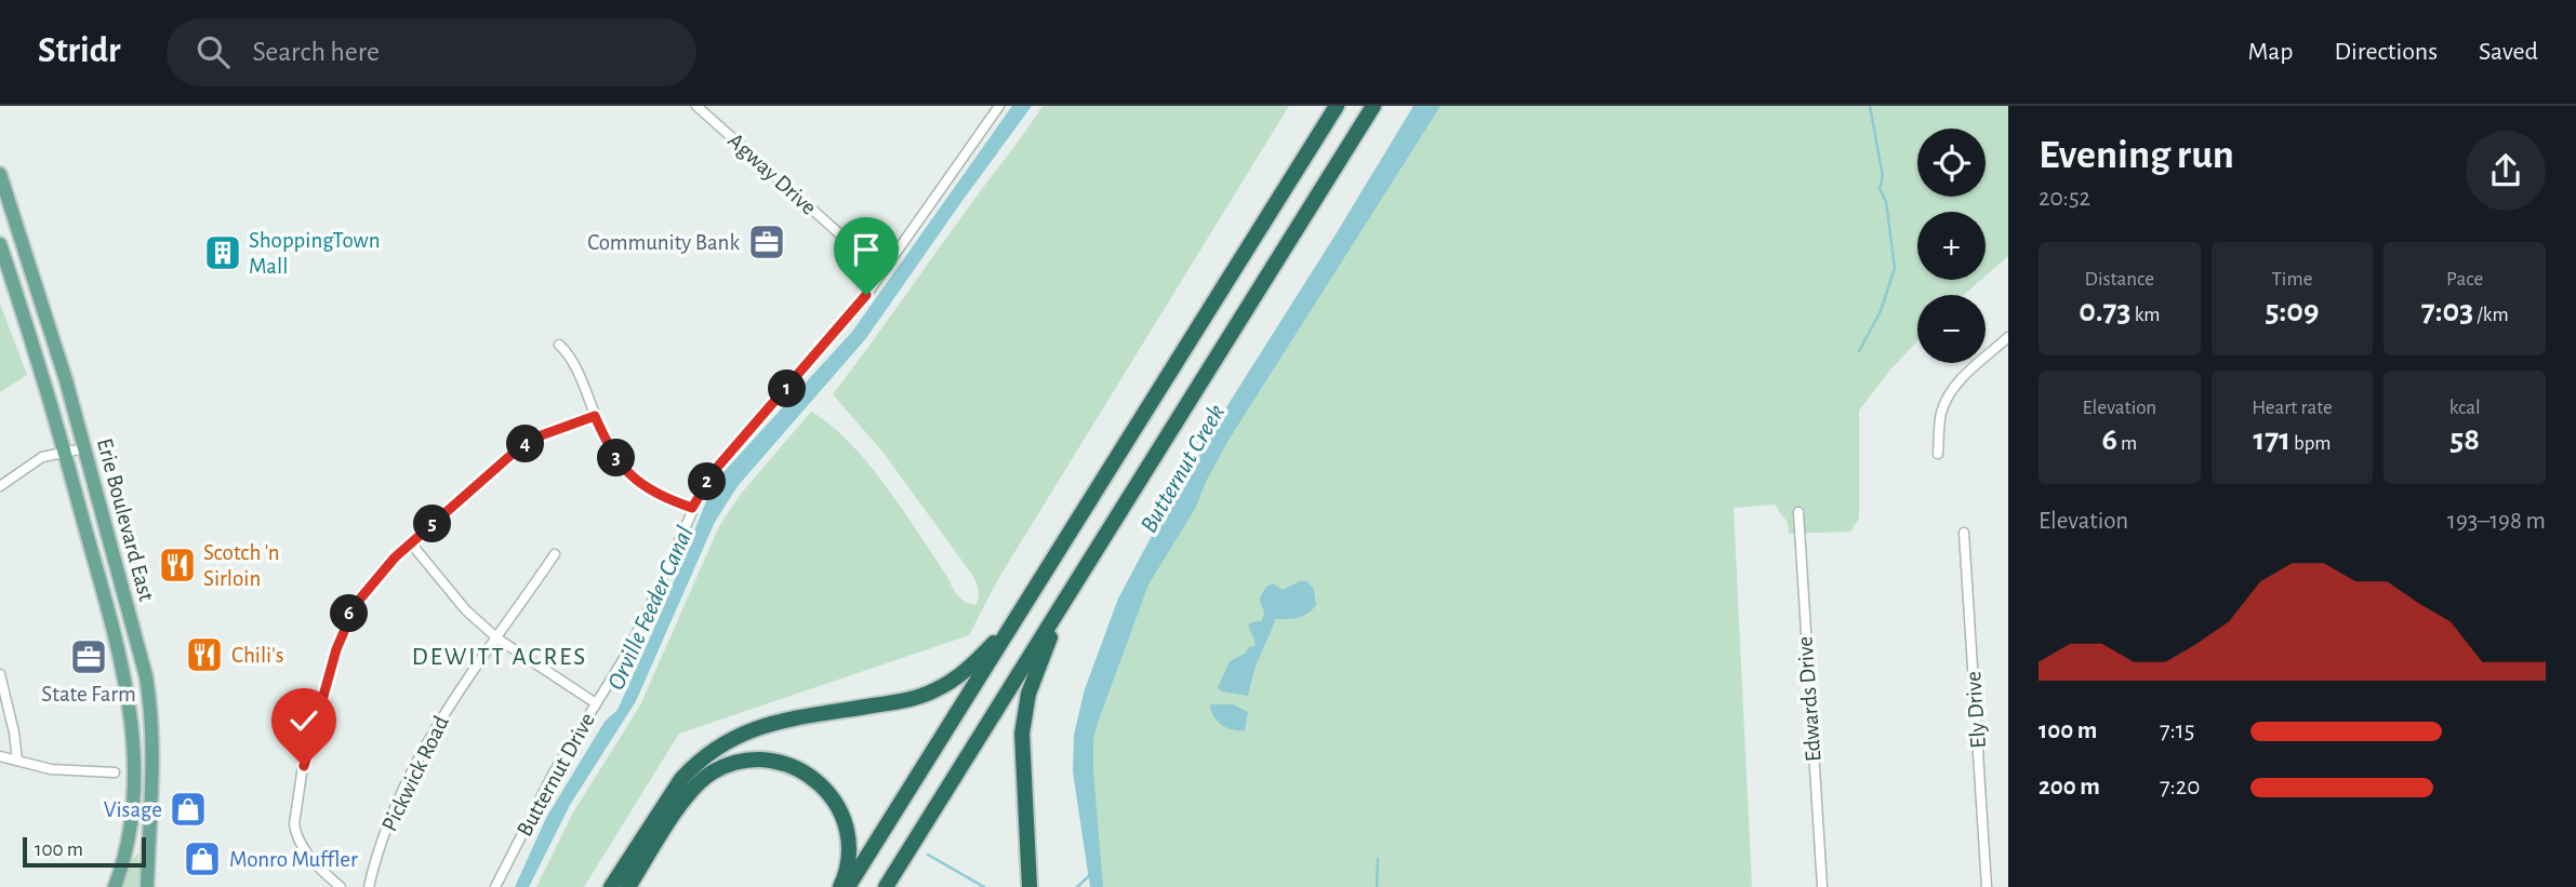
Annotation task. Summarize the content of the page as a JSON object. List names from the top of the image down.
{
  "streets": {
    "main road": ["Erie Boulevard East"],
    "street": [
      "Agway Drive",
      "Edwards Drive",
      "Ely Drive",
      "Pickwick Road",
      "Butternut Drive"
    ]
  },
  "crossings": [
    ["Agway Drive", "Butternut Drive"]
  ],
  "districts": ["DEWITT ACRES"],
  "water": ["Butternut Creek", "Orville Feeder Canal"],
  "places": {
    "office": ["Community Bank", "State Farm"],
    "building": ["ShoppingTown Mall"],
    "restaurant": ["Scotch 'n Sirloin", "Chili's"],
    "shop": ["Visage", "Monro Muffler"]
  },
  "scale_bar": "100 m",
  "page": {
    "header": "Stridr",
    "search": "Search here",
    "nav": ["Map", "Directions", "Saved"],
    "heading": ["Evening run", "20:52"],
    "map_buttons": ["+", "−"],
    "stats": [
      ["Distance", "0.73 km"],
      ["Time", "5:09"],
      ["Pace", "7:03 /km"],
      ["Elevation", "6 m"],
      ["Heart rate", "171 bpm"],
      ["kcal", "58"]
    ],
    "pins": [
      "1",
      "4",
      "3",
      "2",
      "5",
      "6"
    ],
    "chart": ["Elevation", "193–198 m"],
    "list": [
      {
        "name": "100 m",
        "note": "7:15"
      },
      {
        "name": "200 m",
        "note": "7:20"
      }
    ],
    "scale": "100 m"
  }
}
